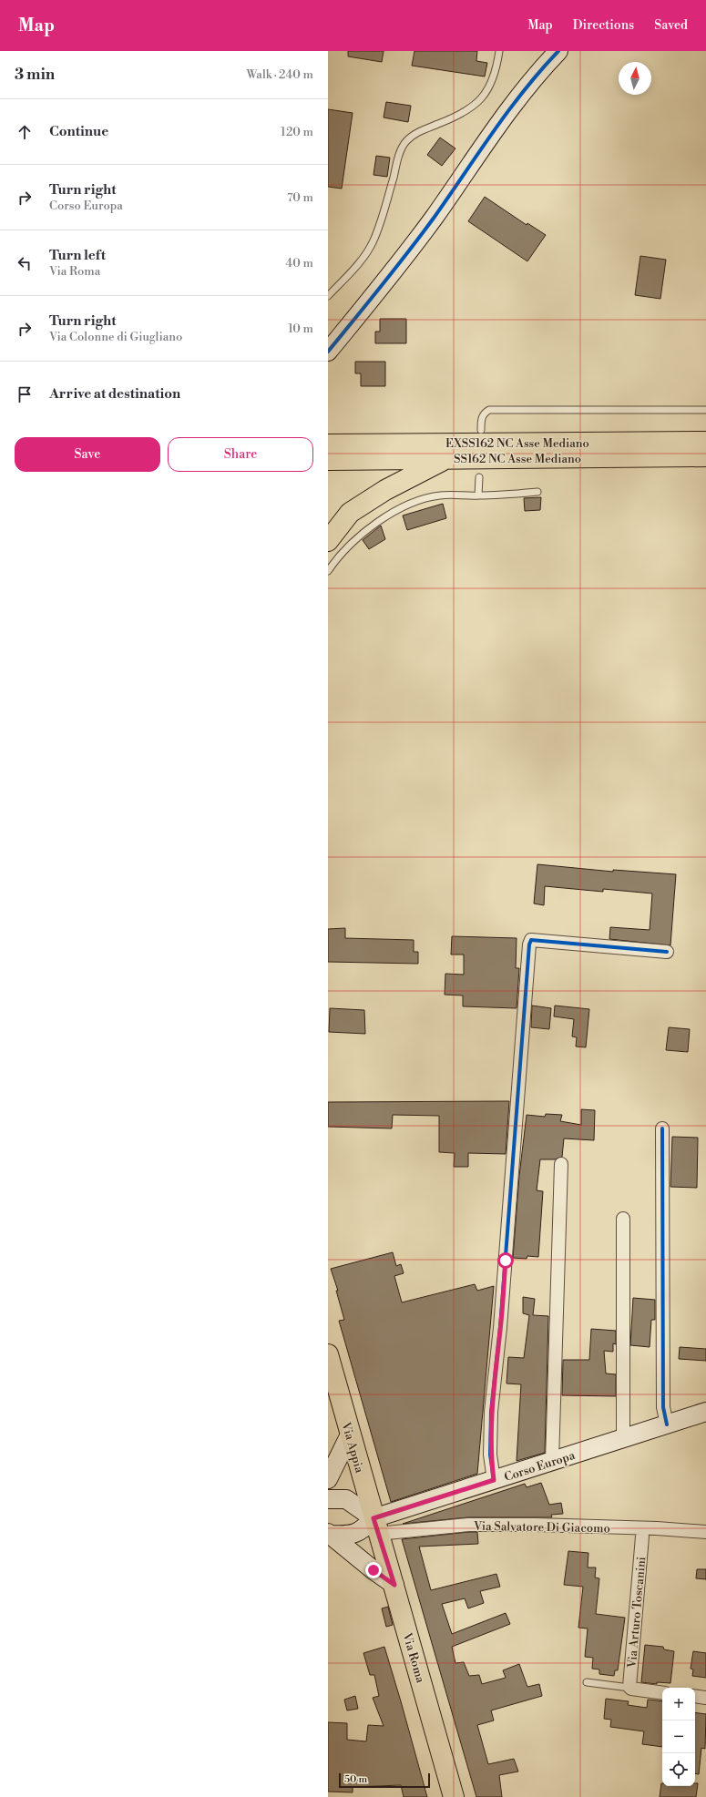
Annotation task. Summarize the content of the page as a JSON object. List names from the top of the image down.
{
  "streets": {
    "main road": [
      "EXSS162 NC Asse Mediano",
      "SS162 NC Asse Mediano",
      "Via Appia",
      "Corso Europa",
      "Via Roma"
    ],
    "street": ["Via Salvatore Di Giacomo", "Via Arturo Toscanini"]
  },
  "crossings": [
    ["Via Appia", "Corso Europa"],
    ["Via Appia", "Via Salvatore Di Giacomo"],
    ["Via Appia", "Via Roma"],
    ["Corso Europa", "Via Salvatore Di Giacomo"],
    ["Corso Europa", "Via Roma"],
    ["Via Salvatore Di Giacomo", "Via Roma"]
  ],
  "scale_bar": "50 m",
  "north": "top",
  "page": {
    "header": "Map",
    "nav": ["Map", "Directions", "Saved"],
    "heading": ["3 min", "Walk · 240 m"],
    "list": [
      ["Continue", "120 m"],
      ["Turn right", "Corso Europa", "70 m"],
      ["Turn left", "Via Roma", "40 m"],
      ["Turn right", "Via Colonne di Giugliano", "10 m"],
      "Arrive at destination"
    ],
    "buttons": ["Save", "Share"],
    "map_buttons": ["+", "−"],
    "scale": "50 m"
  }
}
